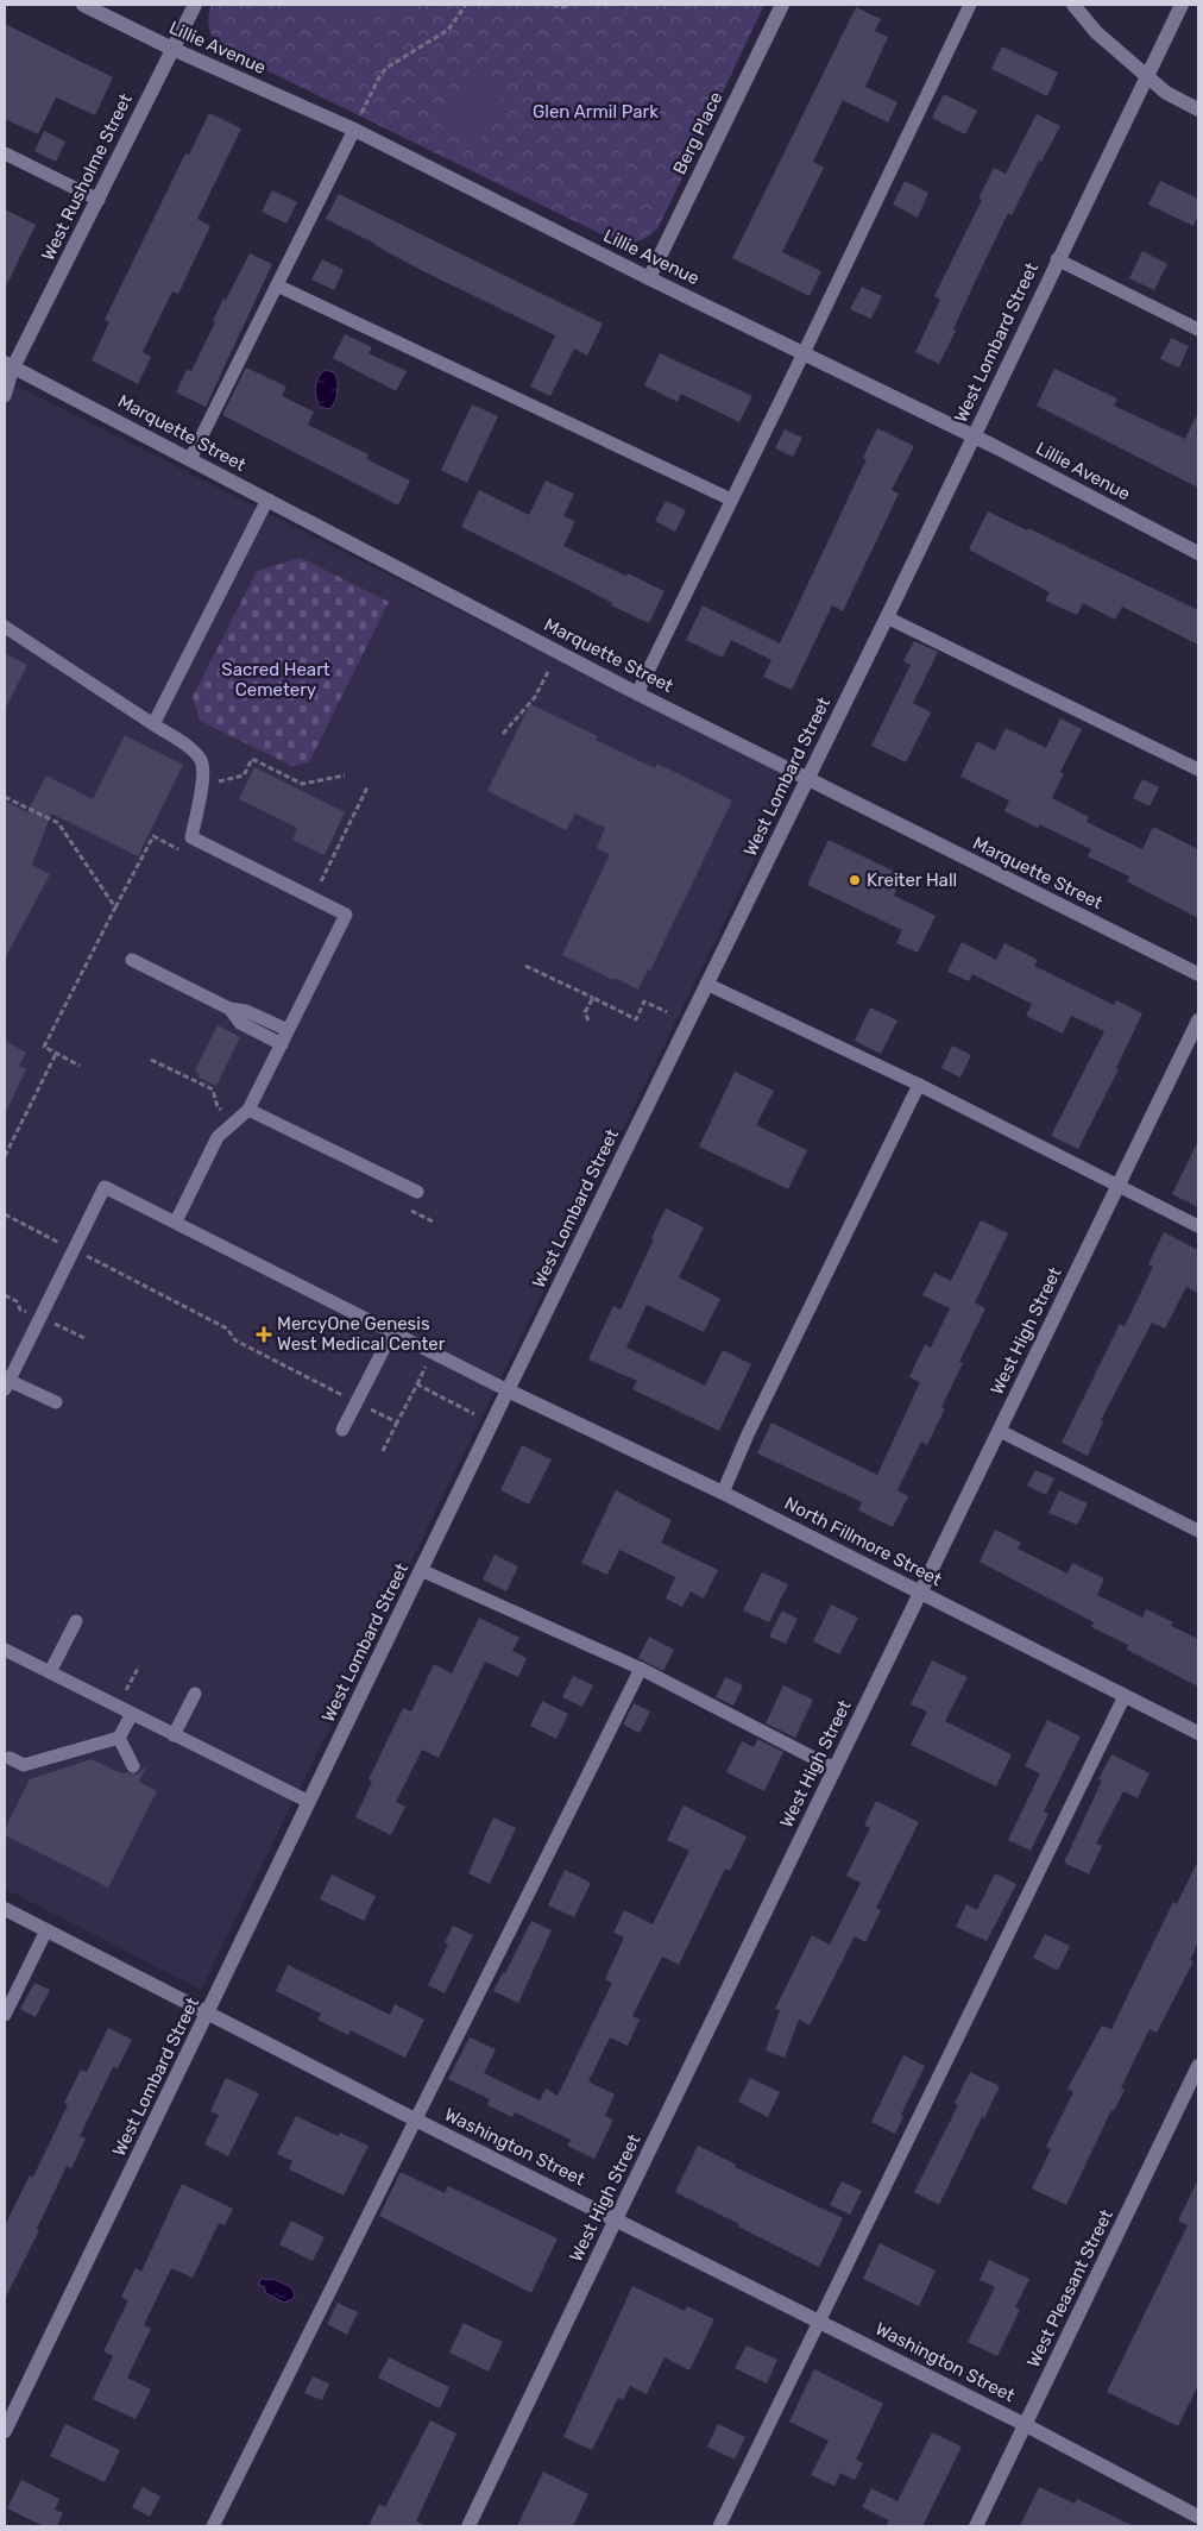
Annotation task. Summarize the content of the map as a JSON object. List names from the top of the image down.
{
  "streets": {
    "street": [
      "Lillie Avenue",
      "Berg Place",
      "West Rusholme Street",
      "West Lombard Street",
      "Marquette Street",
      "West High Street",
      "North Fillmore Street",
      "Washington Street",
      "West Pleasant Street"
    ]
  },
  "crossings": [
    ["Lillie Avenue", "Berg Place"],
    ["Lillie Avenue", "West Rusholme Street"],
    ["Lillie Avenue", "West Lombard Street"],
    ["West Rusholme Street", "Marquette Street"],
    ["West Lombard Street", "Marquette Street"],
    ["West Lombard Street", "North Fillmore Street"],
    ["West Lombard Street", "Washington Street"],
    ["West High Street", "North Fillmore Street"],
    ["West High Street", "Washington Street"],
    ["Washington Street", "West Pleasant Street"]
  ],
  "parks": ["Glen Armil Park", "Sacred Heart Cemetery"],
  "places": {
    "other": ["Kreiter Hall"],
    "health": ["MercyOne Genesis West Medical Center"]
  }
}
